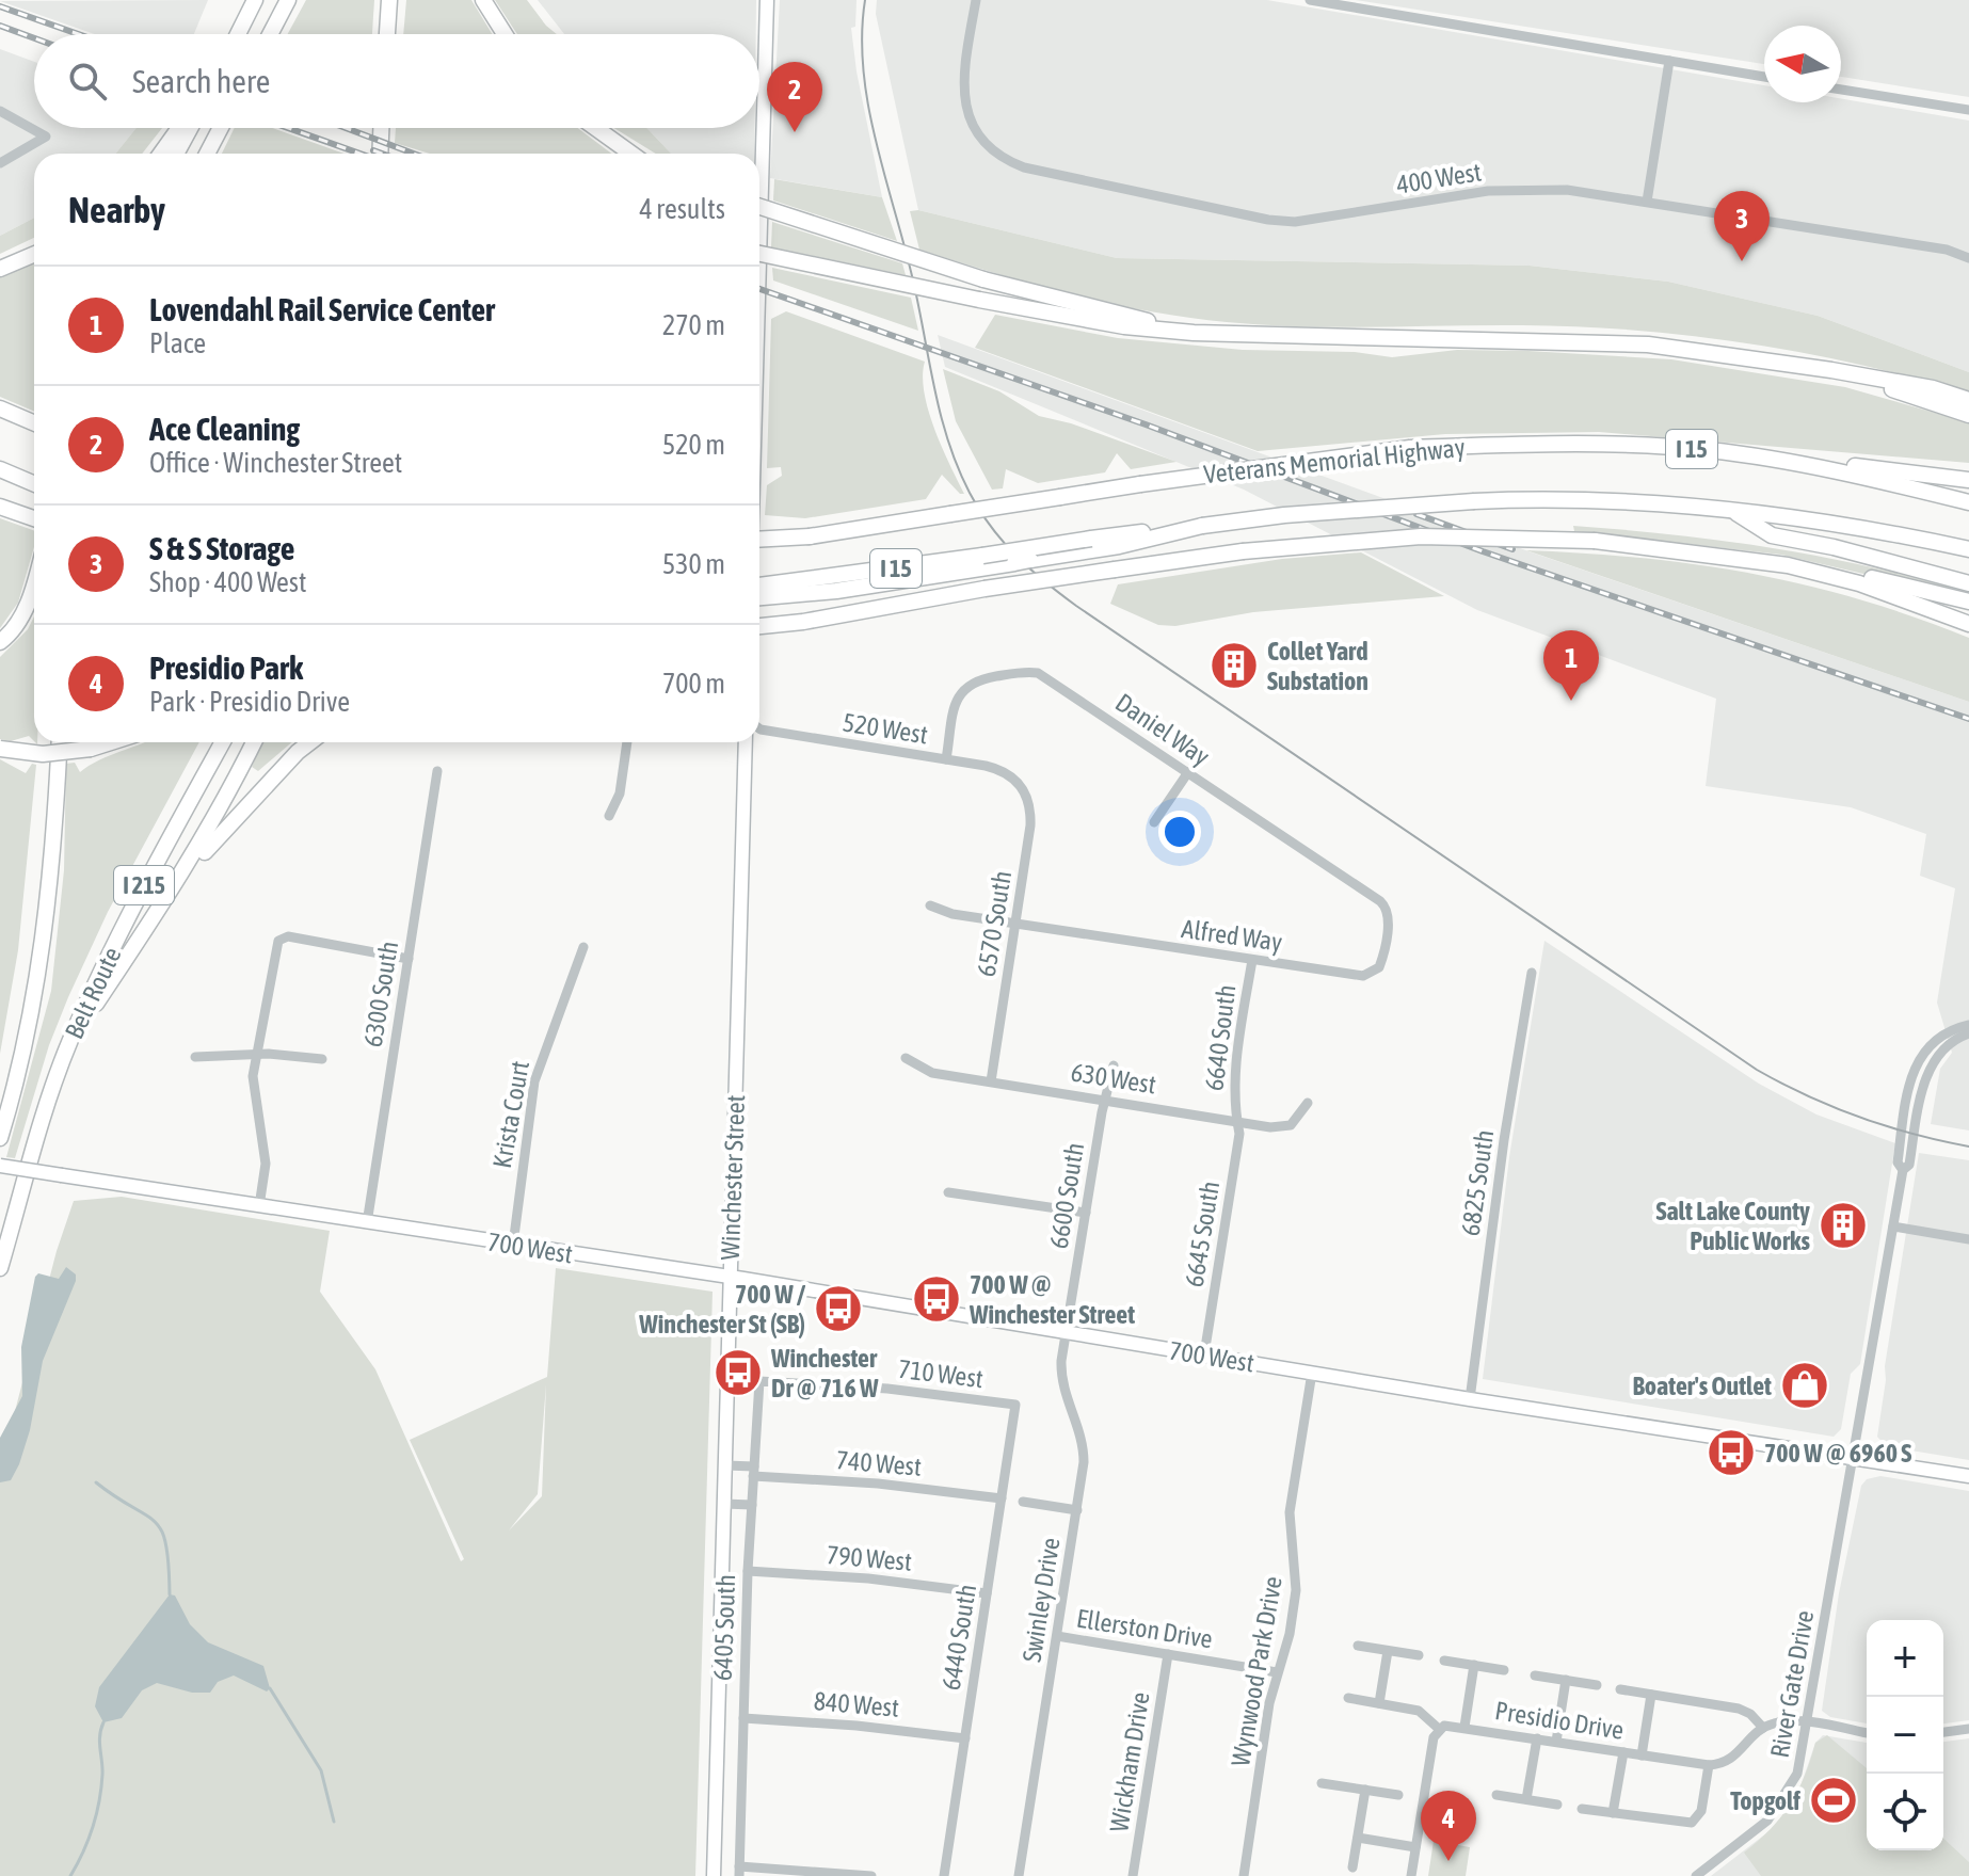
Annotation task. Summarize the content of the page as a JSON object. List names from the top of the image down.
{
  "streets": {
    "highway": [
      "I 15",
      "Veterans Memorial Highway",
      "I 215",
      "Belt Route"
    ],
    "main road": ["Winchester Street", "700 West"],
    "street": [
      "400 West",
      "520 West",
      "Daniel Way",
      "6570 South",
      "Alfred Way",
      "6300 South",
      "6640 South",
      "630 West",
      "Krista Court",
      "6825 South",
      "6600 South",
      "6645 South",
      "710 West",
      "740 West",
      "790 West",
      "Swinley Drive",
      "6405 South",
      "Ellerston Drive",
      "6440 South",
      "Wynwood Park Drive",
      "River Gate Drive",
      "840 West",
      "Presidio Drive",
      "Wickham Drive"
    ]
  },
  "crossings": [
    ["520 West", "Daniel Way"],
    ["520 West", "6570 South"],
    ["Daniel Way", "Alfred Way"],
    ["6570 South", "Alfred Way"],
    ["6570 South", "630 West"],
    ["Alfred Way", "6640 South"],
    ["6300 South", "700 West"],
    ["6640 South", "630 West"],
    ["6640 South", "6645 South"],
    ["630 West", "6600 South"],
    ["630 West", "6645 South"],
    ["Krista Court", "700 West"],
    ["Winchester Street", "700 West"],
    ["Winchester Street", "740 West"],
    ["6825 South", "700 West"],
    ["6600 South", "700 West"],
    ["6600 South", "Swinley Drive"],
    ["6645 South", "700 West"],
    ["700 West", "Swinley Drive"],
    ["700 West", "Wynwood Park Drive"],
    ["700 West", "River Gate Drive"],
    ["710 West", "6405 South"],
    ["710 West", "6440 South"],
    ["740 West", "6405 South"],
    ["740 West", "6440 South"],
    ["790 West", "6405 South"],
    ["790 West", "6440 South"],
    ["Swinley Drive", "Ellerston Drive"],
    ["6405 South", "840 West"],
    ["Ellerston Drive", "Wynwood Park Drive"],
    ["Ellerston Drive", "Wickham Drive"],
    ["6440 South", "840 West"]
  ],
  "places": {
    "building": ["Collet Yard Substation", "Salt Lake County Public Works"],
    "bus stop": [
      "700 W @ Winchester Street",
      "700 W / Winchester St (SB)",
      "Winchester Dr @ 716 W",
      "700 W @ 6960 S"
    ],
    "shop": ["Boater's Outlet"],
    "sports": ["Topgolf"]
  },
  "north": "left",
  "page": {
    "search": "Search here",
    "pins": [
      "2",
      "3",
      "1",
      "4"
    ],
    "heading": ["Nearby", "4 results"],
    "list": [
      {
        "mark": "1",
        "name": "Lovendahl Rail Service Center",
        "note": "Place",
        "value": "270 m"
      },
      {
        "mark": "2",
        "name": "Ace Cleaning",
        "note": "Office · Winchester Street",
        "value": "520 m"
      },
      {
        "mark": "3",
        "name": "S & S Storage",
        "note": "Shop · 400 West",
        "value": "530 m"
      },
      {
        "mark": "4",
        "name": "Presidio Park",
        "note": "Park · Presidio Drive",
        "value": "700 m"
      }
    ],
    "map_buttons": ["+", "−"]
  }
}
